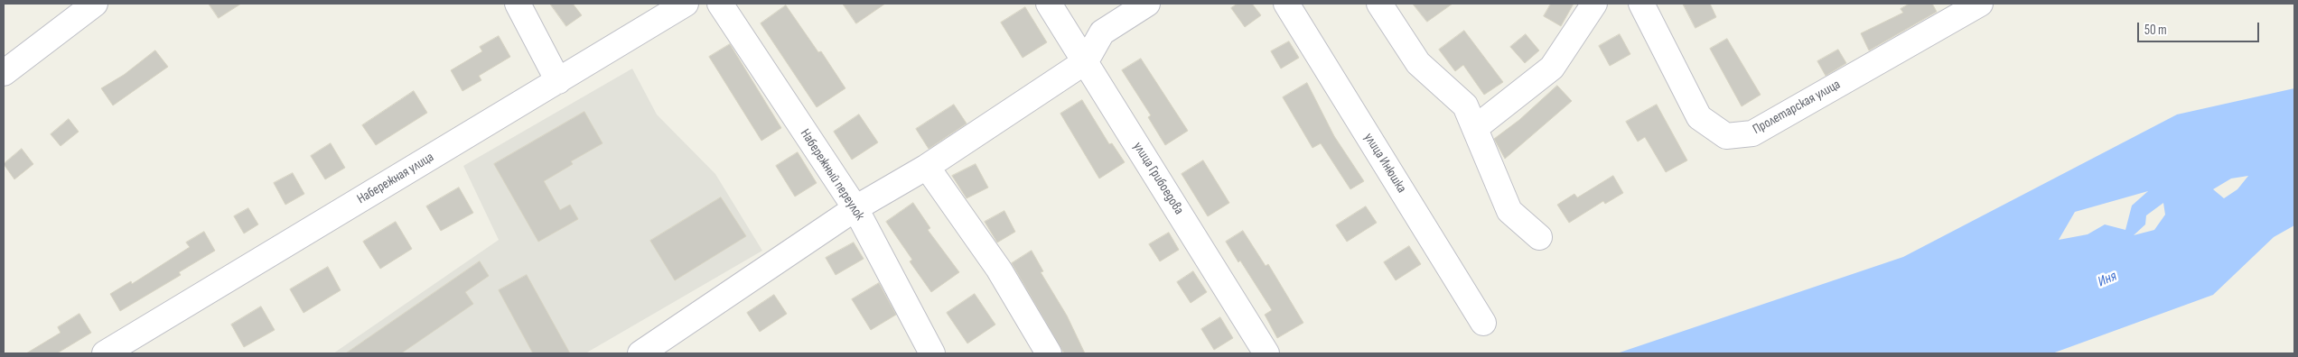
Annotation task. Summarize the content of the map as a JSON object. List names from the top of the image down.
{
  "streets": {
    "street": [
      "Пролетарская улица",
      "улица Инюшка",
      "Набережный переулок",
      "Набережная улица",
      "улица Грибоедова"
    ]
  },
  "water": ["Иня"],
  "scale_bar": "50 m"
}
